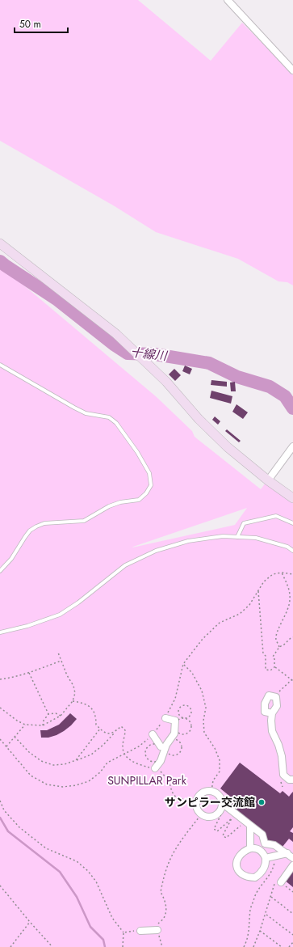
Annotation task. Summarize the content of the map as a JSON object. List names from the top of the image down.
{
  "water": ["十線川"],
  "parks": ["SUNPILLAR Park"],
  "places": ["サンピラー交流館"],
  "scale_bar": "50 m"
}
